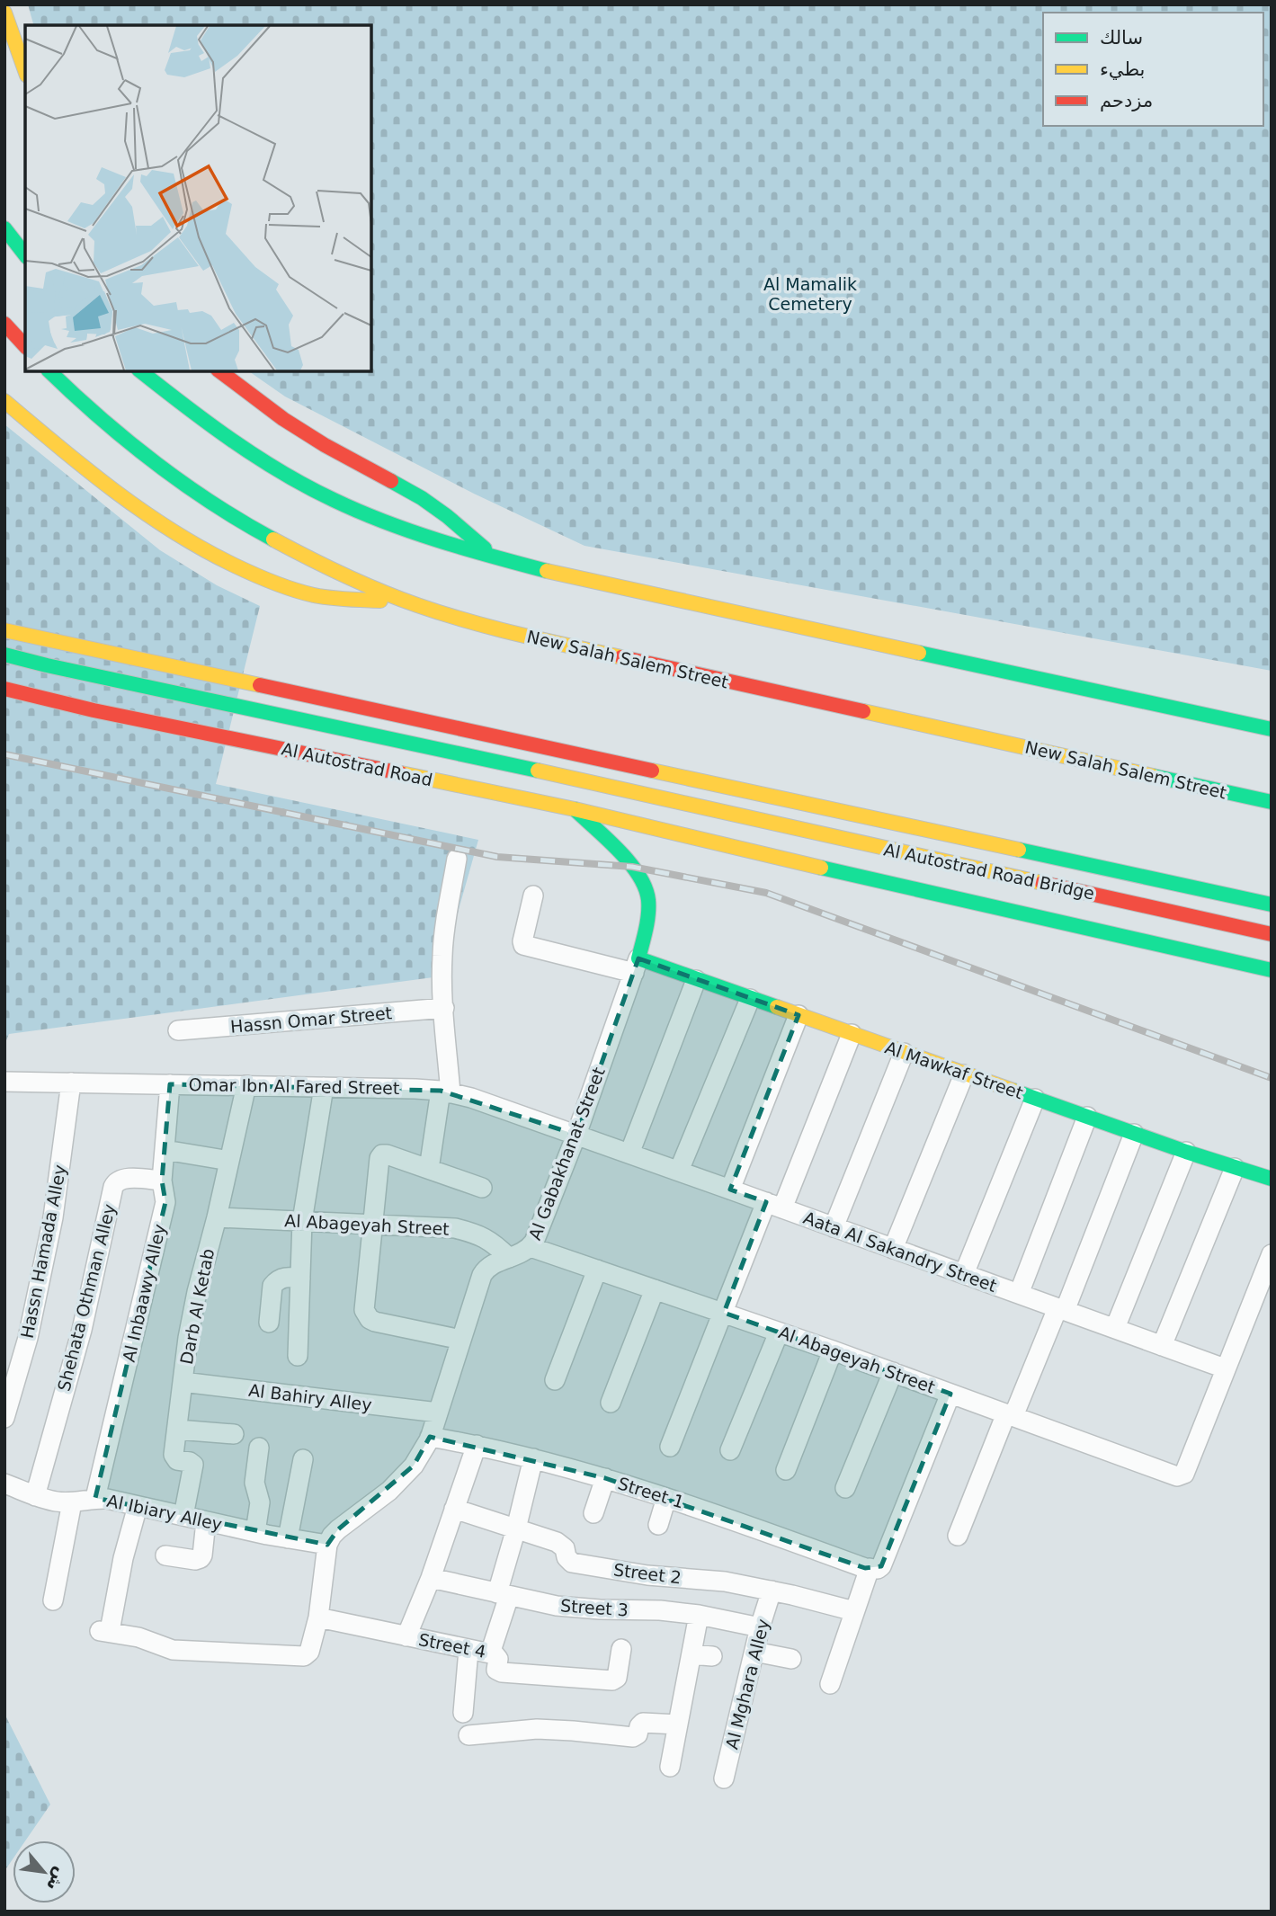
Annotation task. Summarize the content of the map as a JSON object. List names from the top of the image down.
{
  "streets": {
    "main road": [
      "New Salah Salem Street",
      "Al Autostrad Road",
      "Al Autostrad Road Bridge",
      "Al Mawkaf Street",
      "Al Gabakhanat Street"
    ],
    "street": [
      "Hassn Omar Street",
      "Omar Ibn Al Fared Street",
      "Al Abageyah Street",
      "Hassn Hamada Alley",
      "Aata Al Sakandry Street",
      "Al Inbaawy Alley",
      "Shehata Othman Alley",
      "Darb Al Ketab",
      "Al Bahiry Alley",
      "Street 1",
      "Al Ibiary Alley",
      "Street 2",
      "Street 3",
      "Street 4",
      "Al Mghara Alley"
    ]
  },
  "crossings": [
    ["Al Autostrad Road", "Al Autostrad Road Bridge"],
    ["Al Autostrad Road", "Al Gabakhanat Street"],
    ["Al Mawkaf Street", "Al Gabakhanat Street"],
    ["Omar Ibn Al Fared Street", "Al Gabakhanat Street"],
    ["Omar Ibn Al Fared Street", "Hassn Hamada Alley"],
    ["Omar Ibn Al Fared Street", "Aata Al Sakandry Street"],
    ["Omar Ibn Al Fared Street", "Al Inbaawy Alley"],
    ["Omar Ibn Al Fared Street", "Darb Al Ketab"],
    ["Al Gabakhanat Street", "Al Abageyah Street"],
    ["Al Gabakhanat Street", "Aata Al Sakandry Street"],
    ["Al Gabakhanat Street", "Al Bahiry Alley"],
    ["Al Gabakhanat Street", "Street 1"],
    ["Al Gabakhanat Street", "Al Ibiary Alley"],
    ["Al Abageyah Street", "Aata Al Sakandry Street"],
    ["Al Abageyah Street", "Darb Al Ketab"],
    ["Al Inbaawy Alley", "Shehata Othman Alley"],
    ["Al Inbaawy Alley", "Al Ibiary Alley"],
    ["Shehata Othman Alley", "Al Ibiary Alley"],
    ["Darb Al Ketab", "Al Bahiry Alley"],
    ["Darb Al Ketab", "Al Ibiary Alley"],
    ["Street 2", "Al Mghara Alley"],
    ["Street 3", "Al Mghara Alley"]
  ],
  "parks": ["Al Mamalik Cemetery"],
  "legend": ["سالك", "بطيء", "مزدحم"],
  "north": "bottom right"
}
